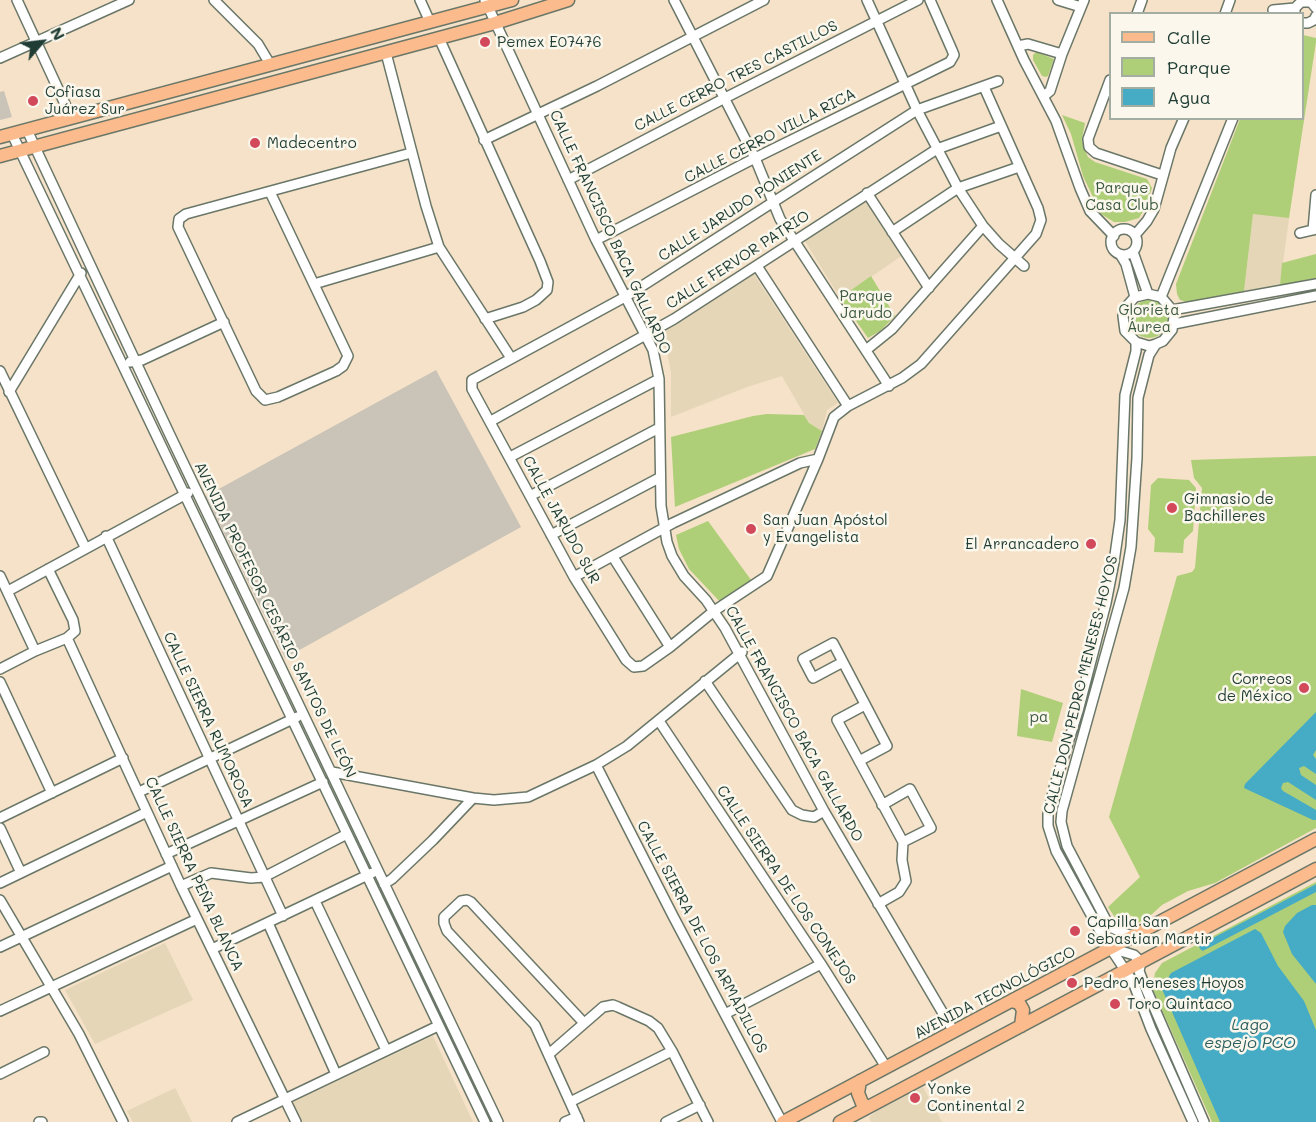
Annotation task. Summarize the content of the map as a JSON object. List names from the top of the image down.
{
  "streets": {
    "main road": ["AVENIDA TECNOLÓGICO"],
    "street": [
      "CALLE CERRO TRES CASTILLOS",
      "CALLE CERRO VILLA RICA",
      "CALLE JARUDO PONIENTE",
      "CALLE FRANCISCO BACA GALLARDO",
      "CALLE FERVOR PATRIO",
      "CALLE JARUDO SUR",
      "AVENIDA PROFESOR CESÁRIO SANTOS DE LEÓN",
      "CALLE DON PEDRO MENESES HOYOS",
      "CALLE SIERRA RUMOROSA",
      "CALLE SIERRA PEÑA BLANCA",
      "CALLE SIERRA DE LOS CONEJOS",
      "CALLE SIERRA DE LOS ARMADILLOS"
    ]
  },
  "crossings": [
    ["CALLE CERRO TRES CASTILLOS", "CALLE FRANCISCO BACA GALLARDO"],
    ["CALLE CERRO VILLA RICA", "CALLE FRANCISCO BACA GALLARDO"],
    ["CALLE JARUDO PONIENTE", "CALLE FRANCISCO BACA GALLARDO"],
    ["CALLE JARUDO PONIENTE", "CALLE JARUDO SUR"],
    ["CALLE FRANCISCO BACA GALLARDO", "CALLE FERVOR PATRIO"],
    ["CALLE FRANCISCO BACA GALLARDO", "AVENIDA TECNOLÓGICO"],
    ["CALLE FERVOR PATRIO", "CALLE JARUDO SUR"],
    ["CALLE DON PEDRO MENESES HOYOS", "AVENIDA TECNOLÓGICO"],
    ["CALLE SIERRA DE LOS CONEJOS", "AVENIDA TECNOLÓGICO"],
    ["CALLE SIERRA DE LOS ARMADILLOS", "AVENIDA TECNOLÓGICO"]
  ],
  "water": ["Lago espejo PCO"],
  "parks": [
    "Parque Casa Club",
    "Parque Jarudo",
    "Glorieta Áurea",
    "pa"
  ],
  "places": [
    "Pemex E07476",
    "Cofiasa Juárez Sur",
    "Madecentro",
    "Gimnasio de Bachilleres",
    "San Juan Apóstol y Evangelista",
    "El Arrancadero",
    "Correos de México",
    "Capilla San Sebastian Martir",
    "Pedro Meneses Hoyos",
    "Toro Quintaco",
    "Yonke Continental 2"
  ],
  "legend": ["Calle", "Parque", "Agua"],
  "north": "top right"
}
